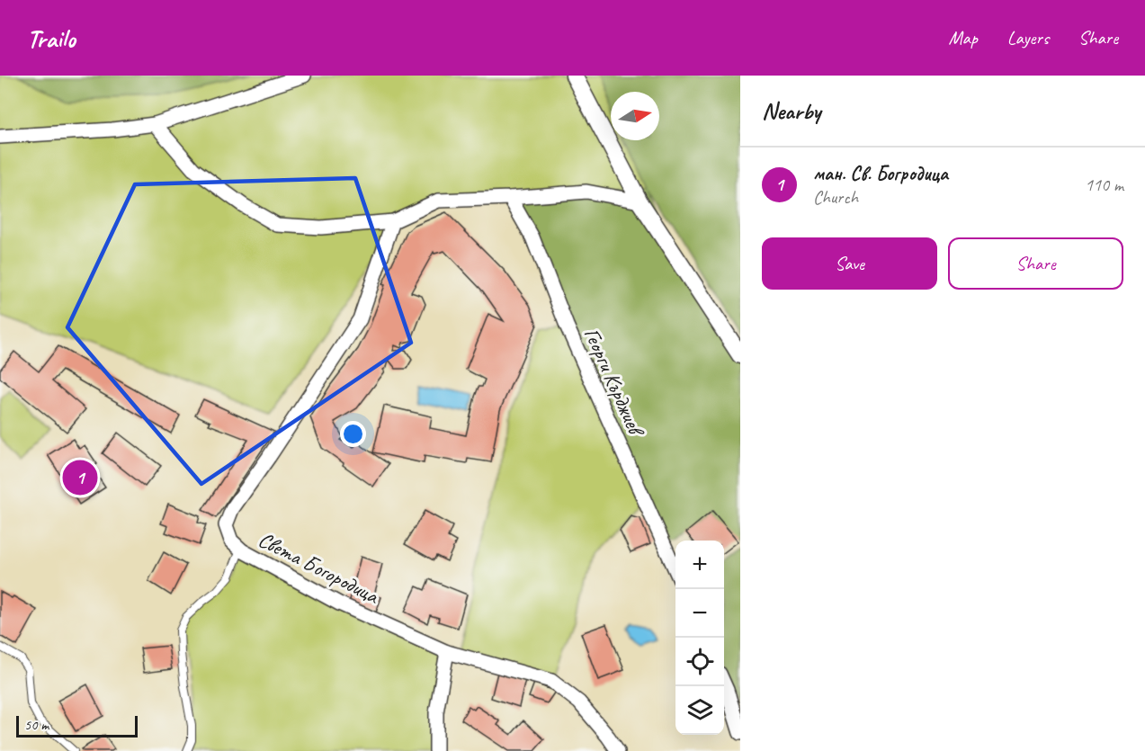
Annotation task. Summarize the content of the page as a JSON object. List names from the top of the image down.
{
  "streets": {
    "street": ["Георги Кърджиев", "Света Богородица"]
  },
  "scale_bar": "50 m",
  "north": "right",
  "page": {
    "header": "Trailo",
    "nav": ["Map", "Layers", "Share"],
    "heading": "Nearby",
    "list": [
      {
        "mark": "1",
        "name": "ман. Св. Богродица",
        "note": "Church",
        "value": "110 m"
      }
    ],
    "buttons": ["Save", "Share"],
    "pins": "1",
    "map_buttons": ["+", "−"],
    "scale": "50 m"
  }
}
